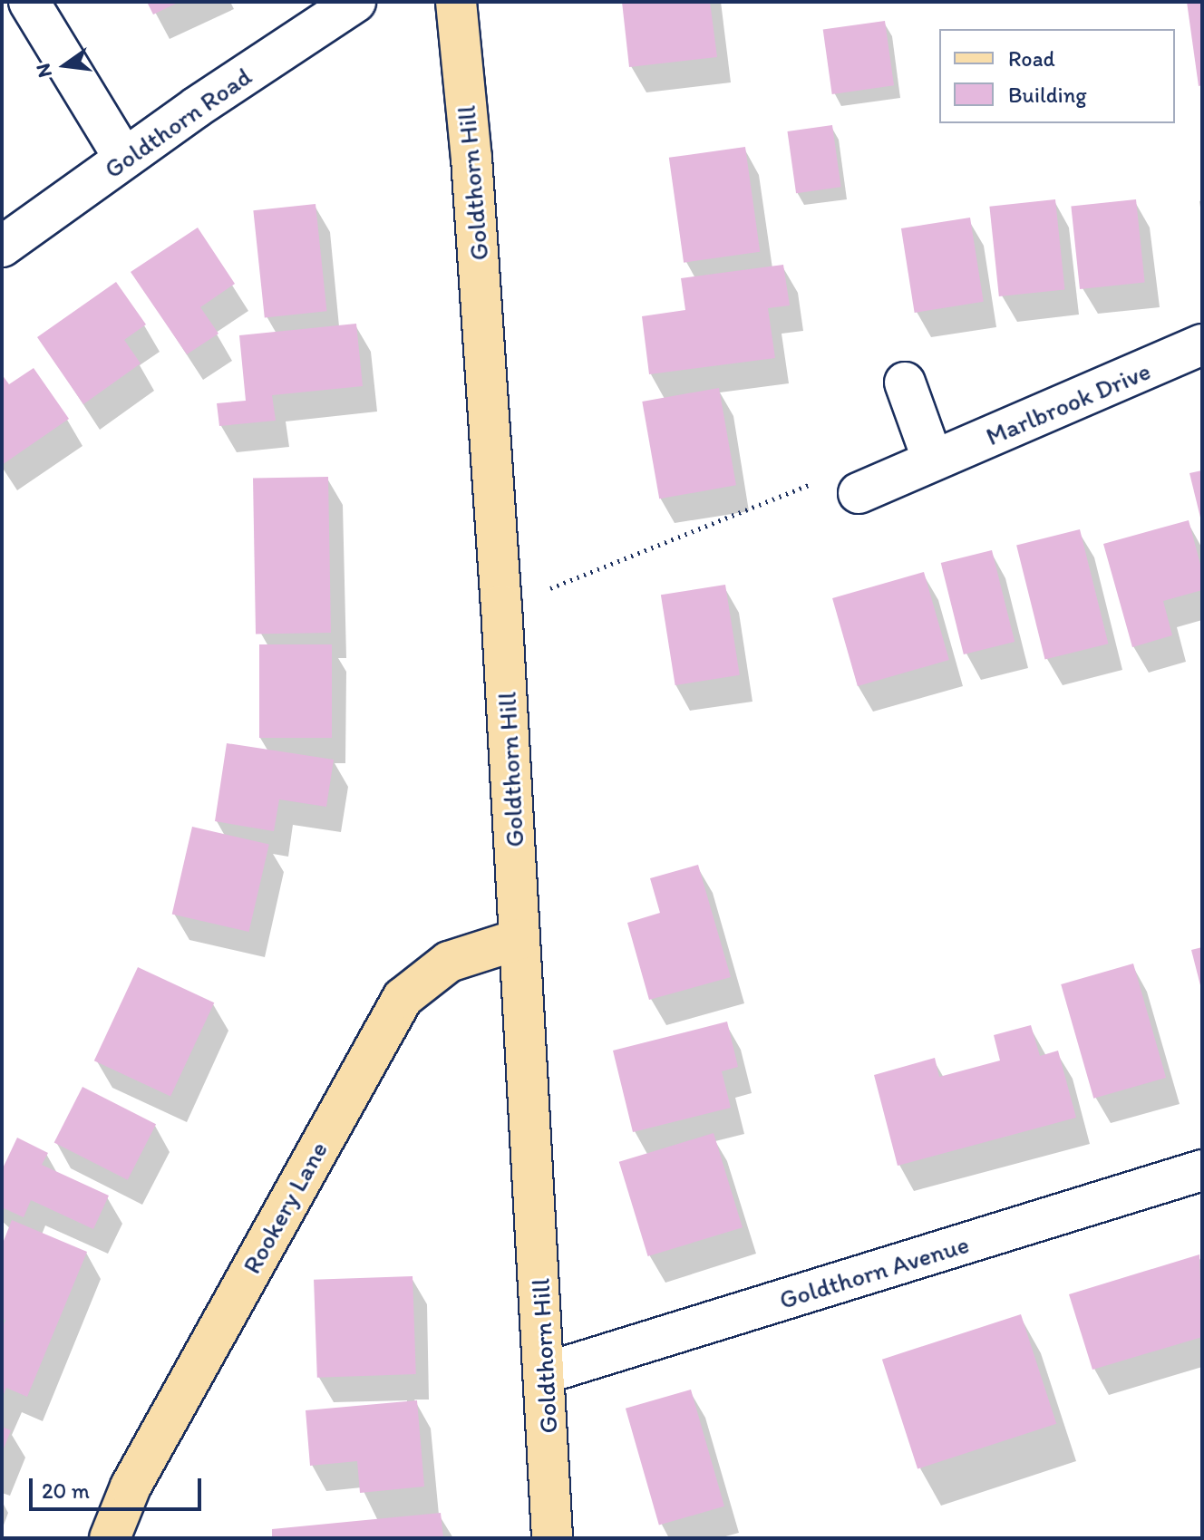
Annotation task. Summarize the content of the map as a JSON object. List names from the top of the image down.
{
  "streets": {
    "main road": ["Goldthorn Hill", "Rookery Lane"],
    "street": ["Goldthorn Road", "Marlbrook Drive", "Goldthorn Avenue"]
  },
  "crossings": [
    ["Goldthorn Hill", "Rookery Lane"],
    ["Goldthorn Hill", "Goldthorn Avenue"]
  ],
  "legend": ["Road", "Building"],
  "scale_bar": "20 m",
  "north": "left"
}
